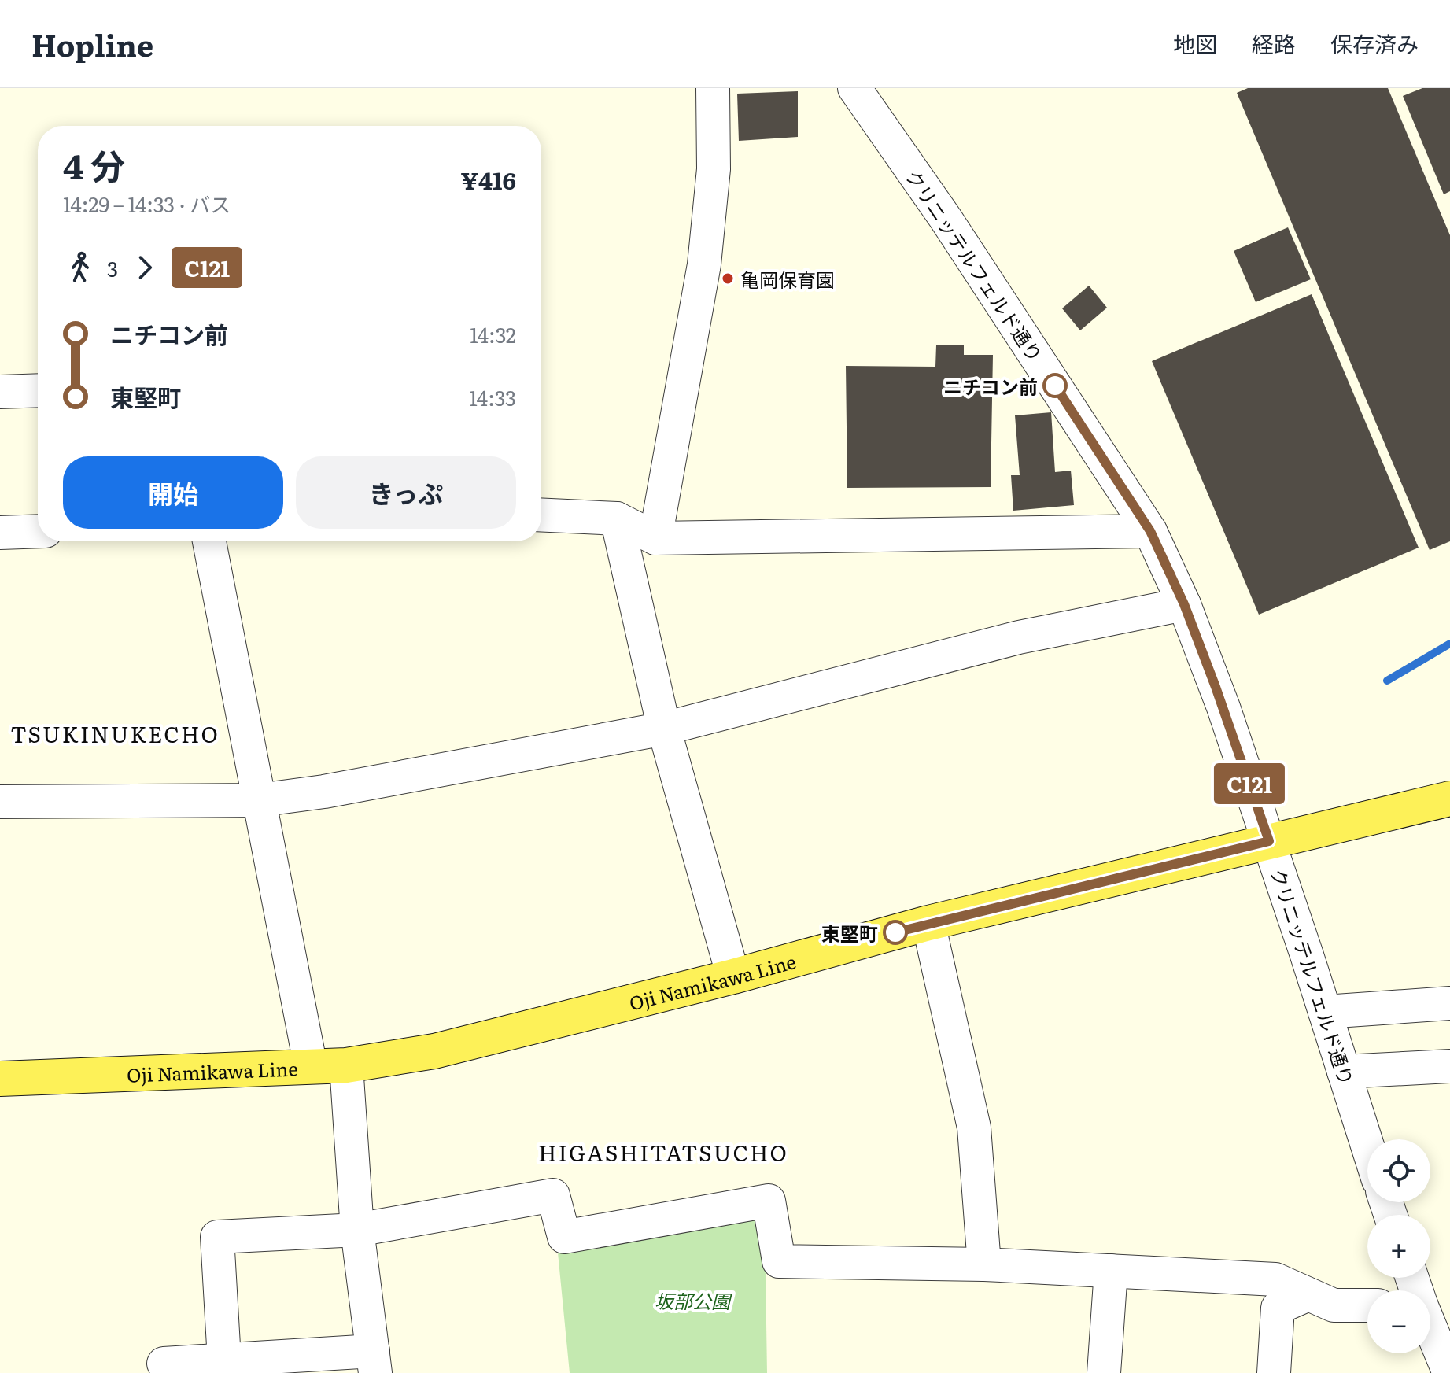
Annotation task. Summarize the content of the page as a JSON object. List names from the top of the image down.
{
  "streets": {
    "main road": ["Oji Namikawa Line"],
    "street": ["クリニッテルフェルド通り"]
  },
  "crossings": [
    ["クリニッテルフェルド通り", "Oji Namikawa Line"]
  ],
  "districts": ["TSUKINUKECHO", "HIGASHITATSUCHO"],
  "parks": ["坂部公園"],
  "places": ["亀岡保育園", "ニチコン前", "東堅町"],
  "lines": ["bus line C121"],
  "page": {
    "header": "Hopline",
    "nav": ["地図", "経路", "保存済み"],
    "on_map": "C121",
    "heading": ["4 分", "14:29 – 14:33 · バス", "¥416"],
    "legs": ["3", "C121"],
    "list": [
      {
        "name": "ニチコン前",
        "value": "14:32"
      },
      {
        "name": "東堅町",
        "value": "14:33"
      }
    ],
    "buttons": ["開始", "きっぷ"],
    "map_buttons": ["+", "−"]
  }
}
